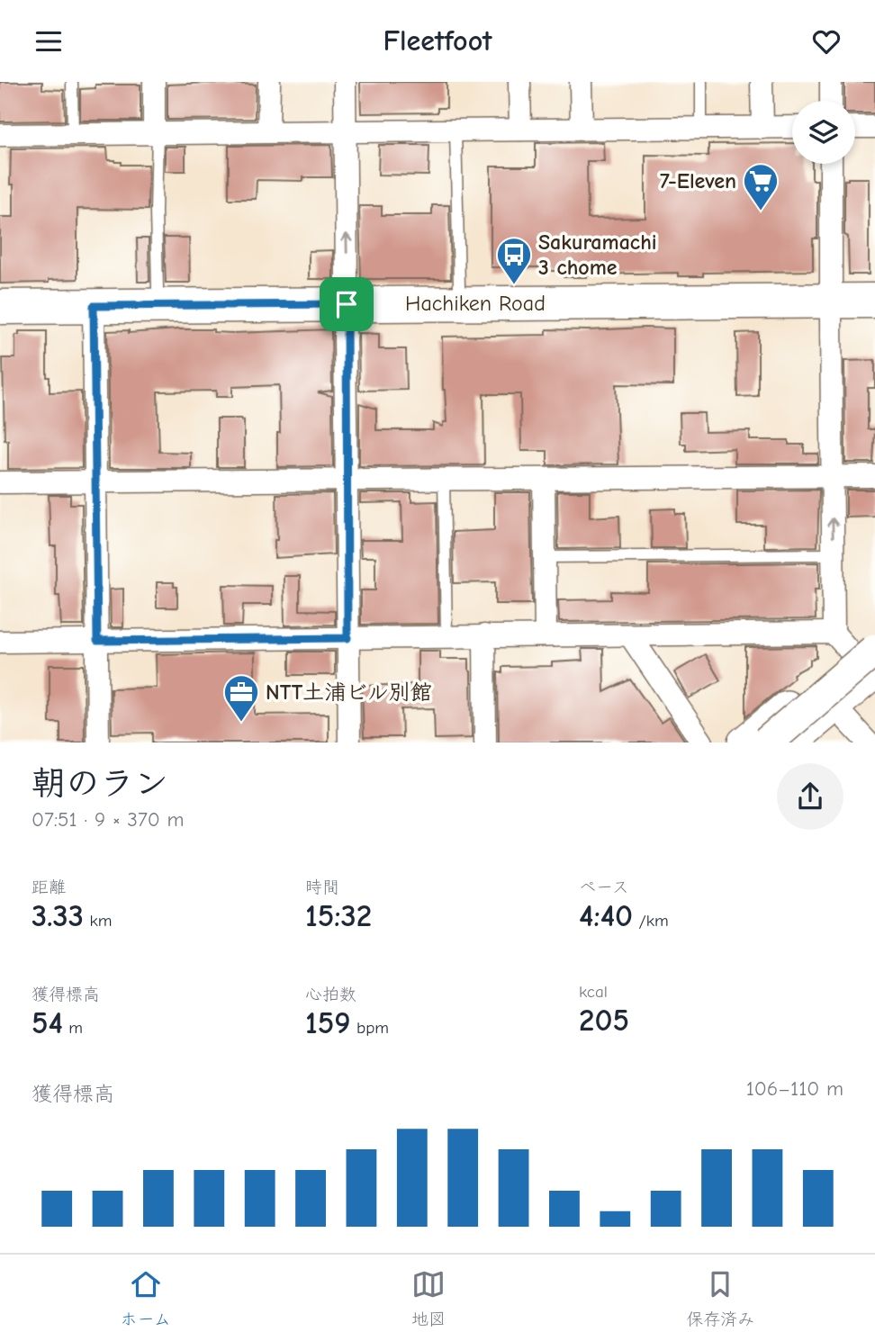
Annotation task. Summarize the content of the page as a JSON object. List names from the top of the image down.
{
  "streets": {
    "main road": ["Hachiken Road"]
  },
  "places": {
    "supermarket": ["7-Eleven"],
    "bus stop": ["Sakuramachi 3 chome"],
    "office": ["NTT土浦ビル別館"]
  },
  "page": {
    "header": "Fleetfoot",
    "heading": ["朝のラン", "07:51 · 9 × 370 m"],
    "stats": [
      ["距離", "3.33 km"],
      ["時間", "15:32"],
      ["ペース", "4:40 /km"],
      ["獲得標高", "54 m"],
      ["心拍数", "159 bpm"],
      ["kcal", "205"]
    ],
    "chart": ["獲得標高", "106–110 m"],
    "tabs": ["ホーム", "地図", "保存済み"]
  }
}
